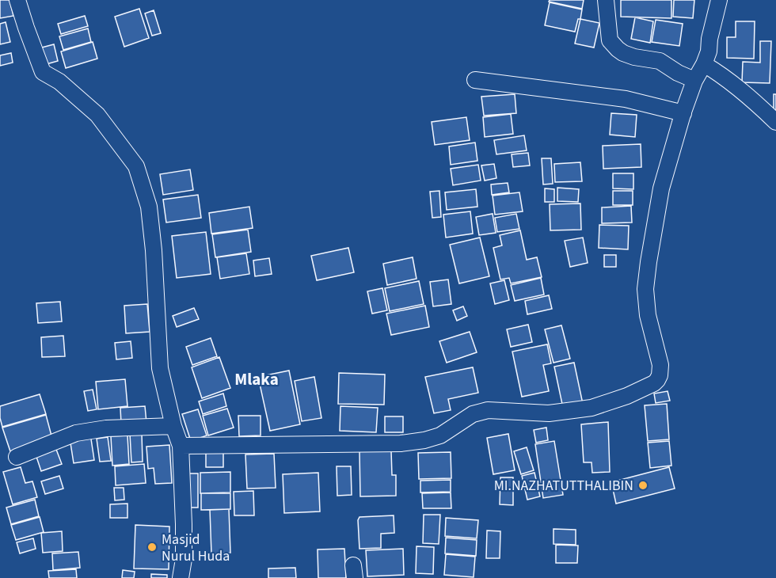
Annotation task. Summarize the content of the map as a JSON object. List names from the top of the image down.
{
  "districts": ["Mlaka"],
  "places": ["MI.NAZHATUTTHALIBIN", "Masjid Nurul Huda"]
}
